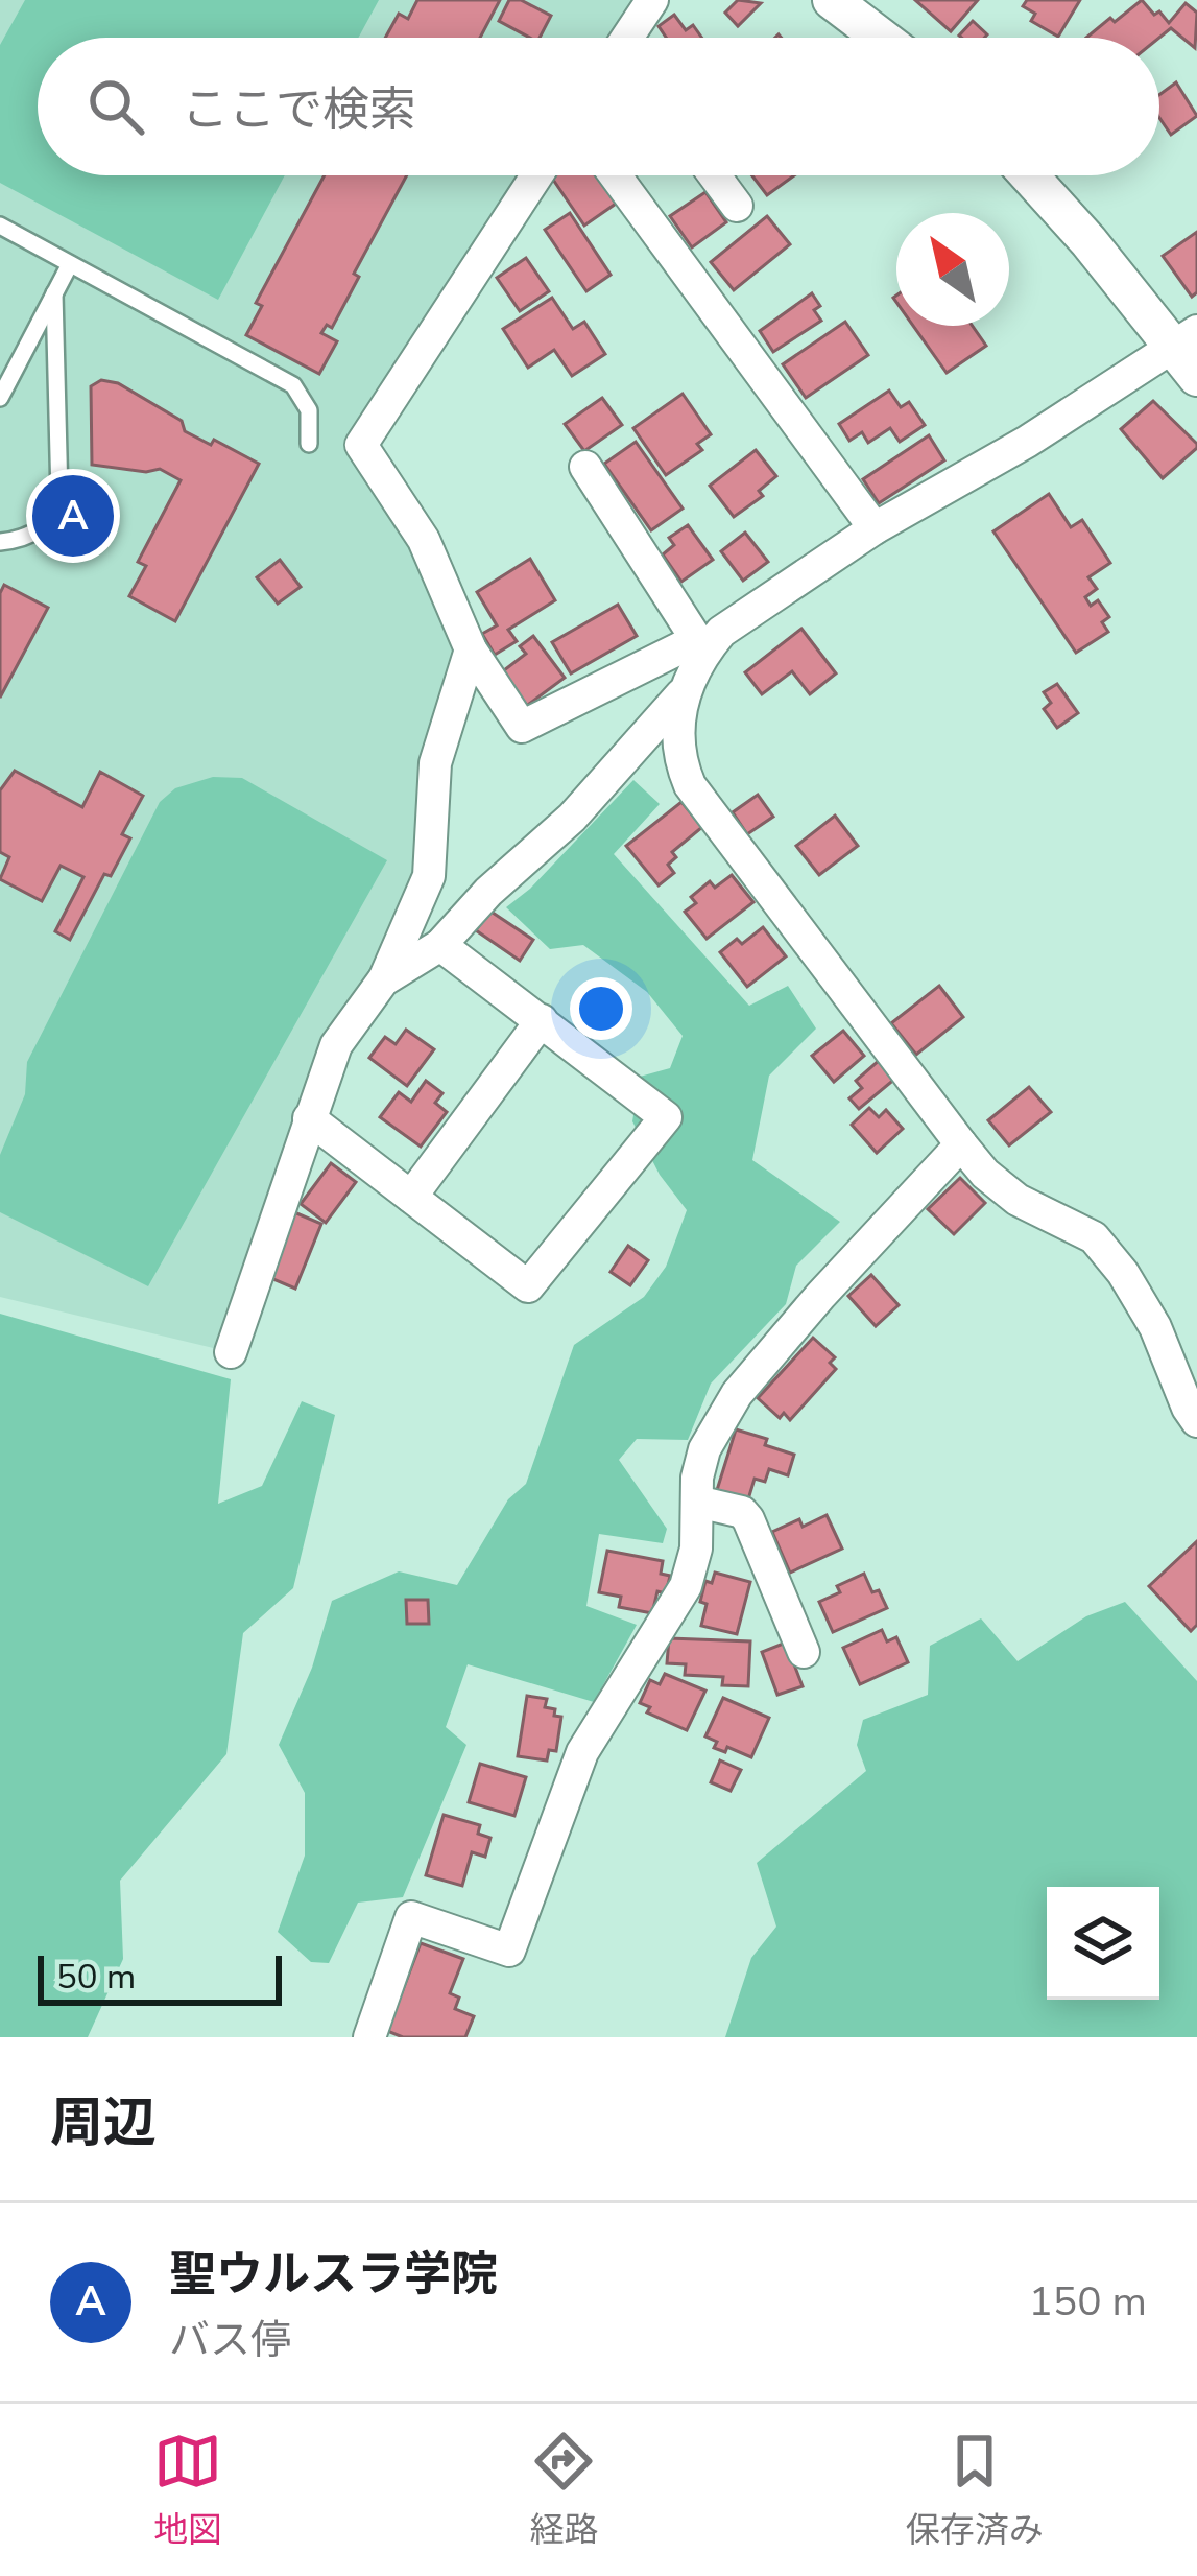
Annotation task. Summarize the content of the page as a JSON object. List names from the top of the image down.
{
  "scale_bar": "50 m",
  "north": "top left",
  "page": {
    "search": "ここで検索",
    "pins": "A",
    "scale": "50 m",
    "heading": "周辺",
    "list": [
      {
        "mark": "A",
        "name": "聖ウルスラ学院",
        "note": "バス停",
        "value": "150 m"
      }
    ],
    "nav": ["地図", "経路", "保存済み"]
  }
}
